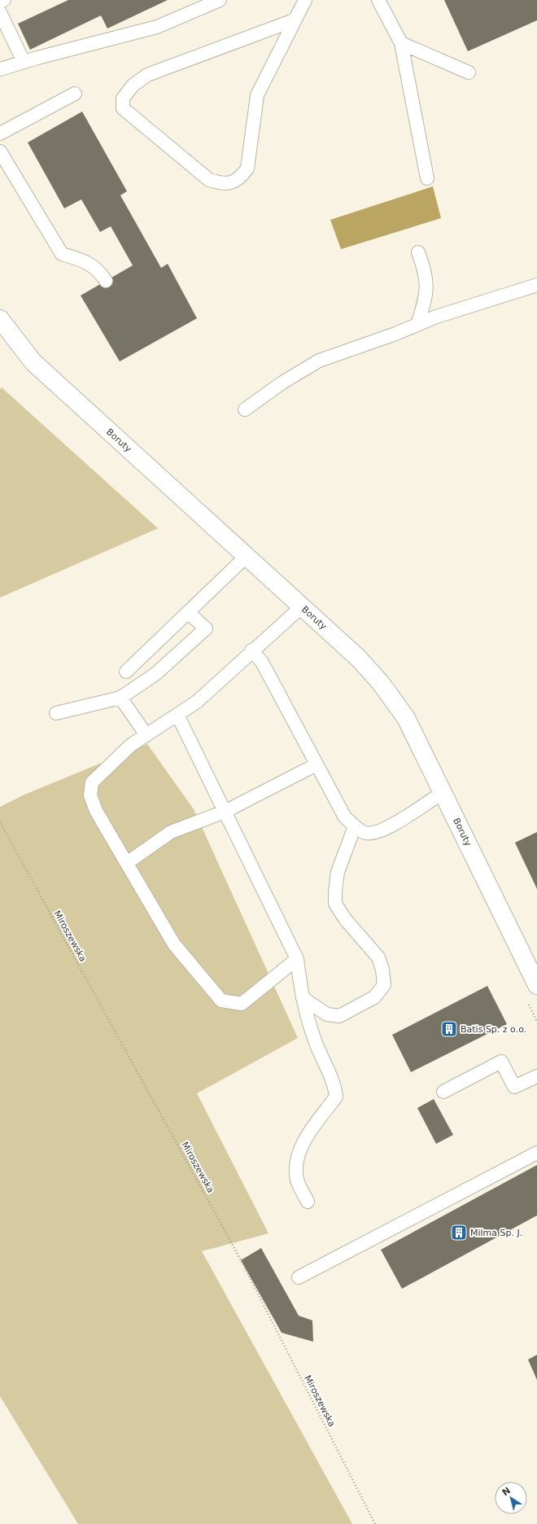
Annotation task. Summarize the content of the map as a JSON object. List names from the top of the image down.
{
  "streets": {
    "street": ["Boruty"],
    "path": ["Miroszewska"]
  },
  "places": {
    "building": ["Batis Sp. z o.o.", "Milma Sp. J."]
  },
  "north": "top left"
}
